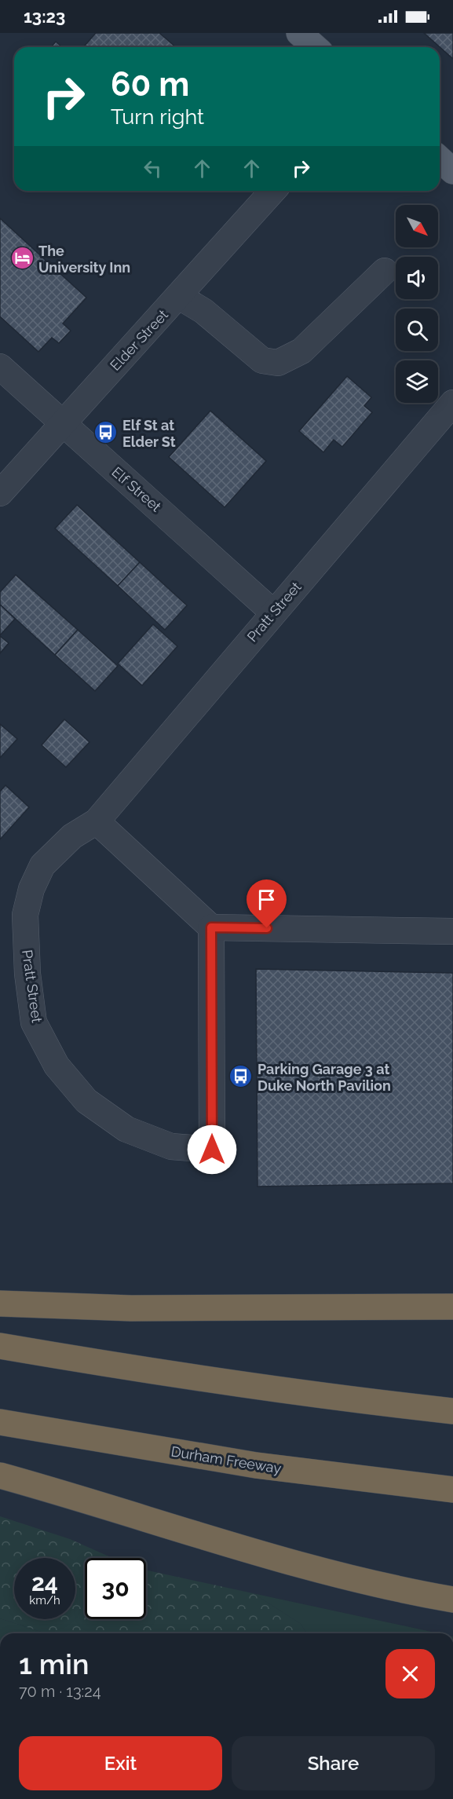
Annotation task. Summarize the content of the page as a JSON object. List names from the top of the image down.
{
  "streets": {
    "highway": ["Durham Freeway"],
    "street": ["Elder Street", "Elf Street", "Pratt Street"]
  },
  "crossings": [
    ["Elder Street", "Elf Street"],
    ["Elf Street", "Pratt Street"]
  ],
  "places": {
    "hotel": ["The University Inn"],
    "bus stop": ["Elf St at Elder St", "Parking Garage 3 at Duke North Pavilion"]
  },
  "north": "bottom right",
  "page": {
    "status": "13:23",
    "turn": ["60 m", "Turn right"],
    "speed": "24 km/h",
    "limit": "30",
    "heading": ["1 min", "70 m · 13:24"],
    "buttons": ["Exit", "Share"]
  }
}
